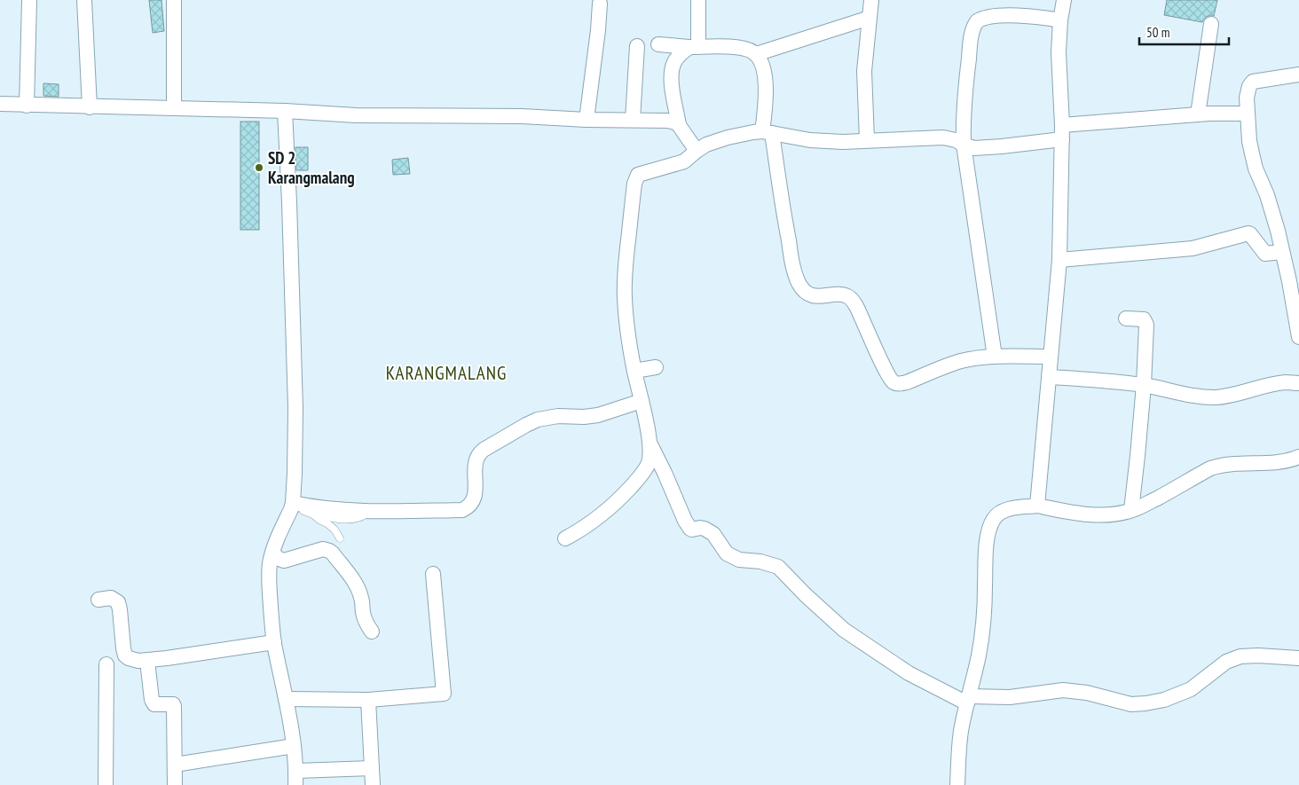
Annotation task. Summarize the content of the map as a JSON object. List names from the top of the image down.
{
  "districts": ["KARANGMALANG"],
  "places": ["SD 2 Karangmalang"],
  "scale_bar": "50 m"
}
